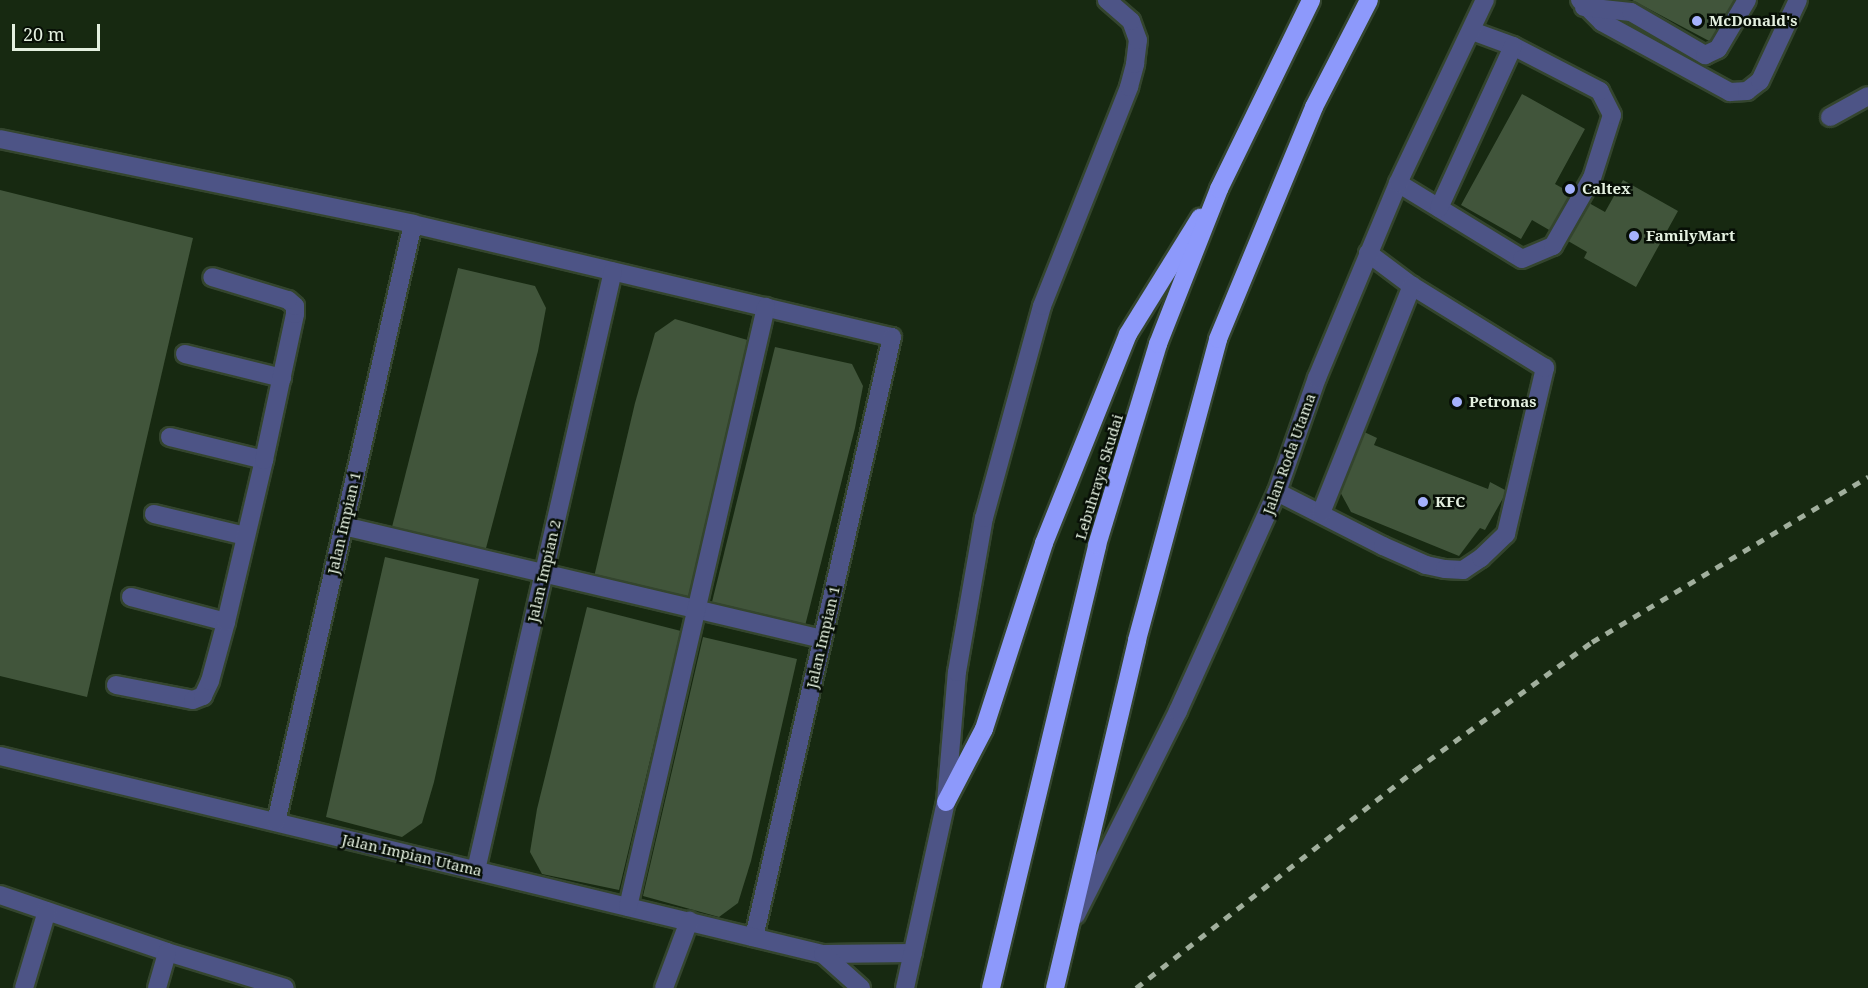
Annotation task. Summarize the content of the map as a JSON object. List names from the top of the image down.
{
  "streets": {
    "highway": ["Lebuhraya Skudai"],
    "street": [
      "Jalan Roda Utama",
      "Jalan Impian 1",
      "Jalan Impian 2",
      "Jalan Impian Utama"
    ]
  },
  "crossings": [
    ["Jalan Impian 1", "Jalan Impian Utama"],
    ["Jalan Impian 2", "Jalan Impian Utama"]
  ],
  "places": [
    "McDonald's",
    "Caltex",
    "FamilyMart",
    "Petronas",
    "KFC"
  ],
  "scale_bar": "20 m"
}
